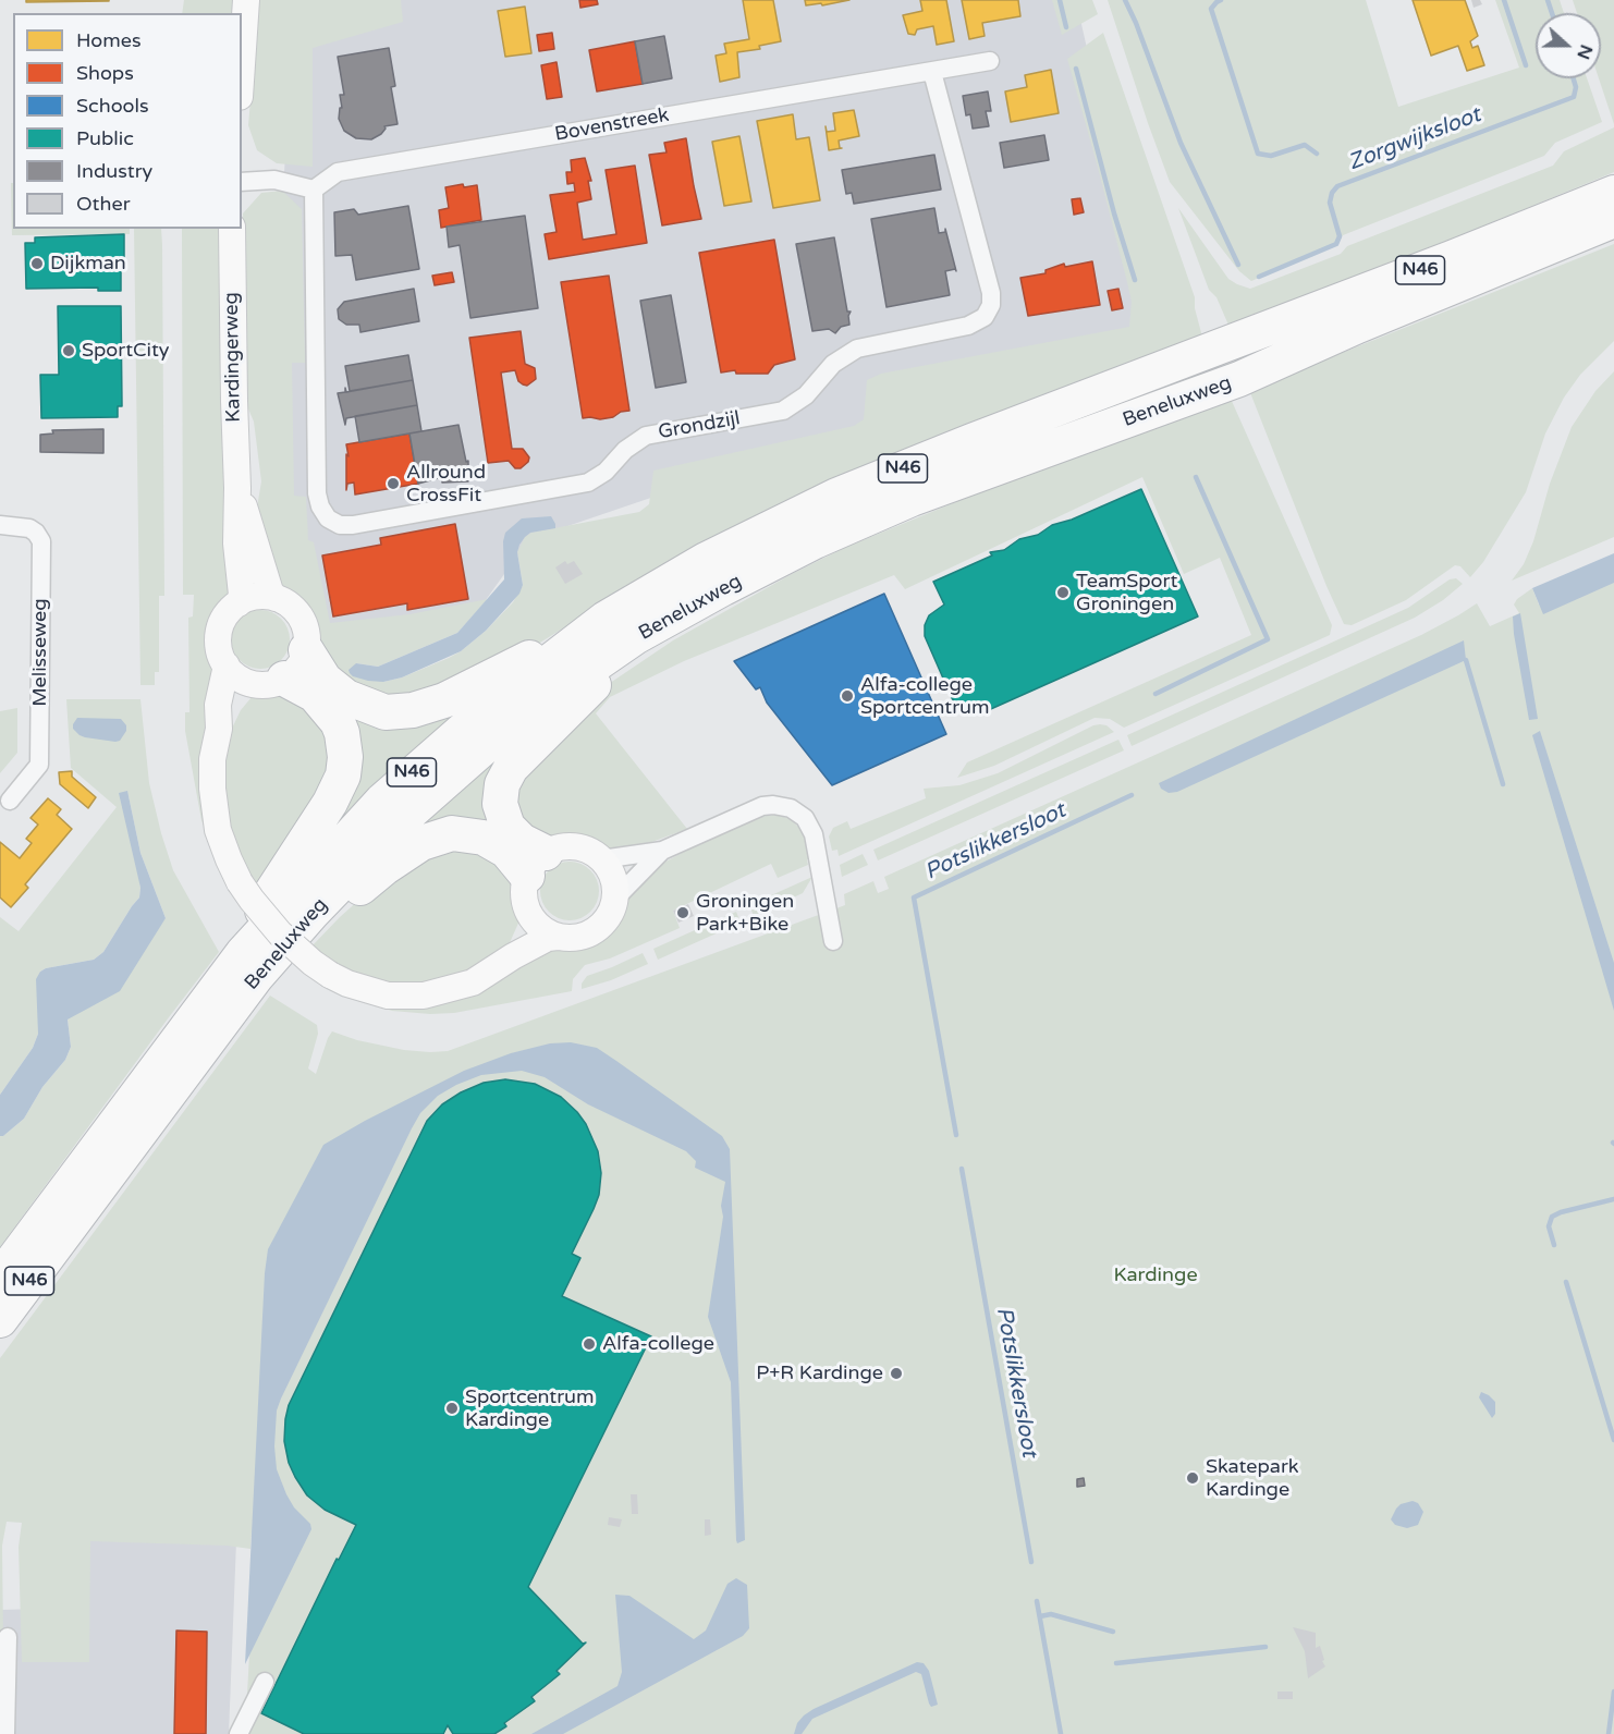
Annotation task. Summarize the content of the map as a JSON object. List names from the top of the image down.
{
  "streets": {
    "highway": ["N46", "Beneluxweg"],
    "street": [
      "Bovenstreek",
      "Kardingerweg",
      "Grondzijl",
      "Melisseweg"
    ]
  },
  "crossings": [
    ["Bovenstreek", "Grondzijl"],
    ["N46", "Kardingerweg"],
    ["N46", "Beneluxweg"]
  ],
  "water": ["Zorgwijksloot", "Potslikkersloot"],
  "parks": ["Kardinge"],
  "places": [
    "Dijkman",
    "SportCity",
    "Allround CrossFit",
    "TeamSport Groningen",
    "Alfa-college Sportcentrum",
    "Groningen Park+Bike",
    "Alfa-college",
    "P+R Kardinge",
    "Sportcentrum Kardinge",
    "Skatepark Kardinge"
  ],
  "legend": [
    "Homes",
    "Shops",
    "Schools",
    "Public",
    "Industry",
    "Other"
  ],
  "north": "right"
}
